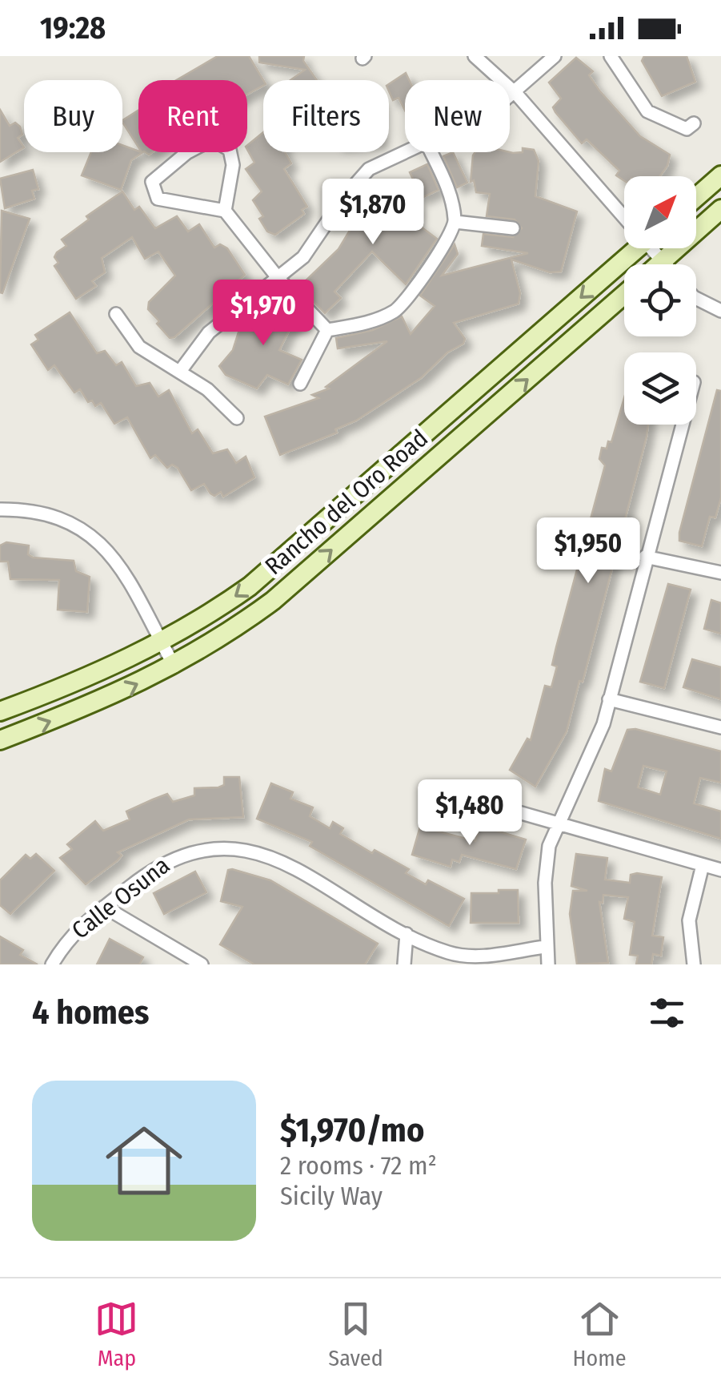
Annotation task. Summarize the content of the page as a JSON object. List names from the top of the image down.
{
  "streets": {
    "main road": ["Rancho del Oro Road"],
    "street": ["Calle Osuna"]
  },
  "north": "top right",
  "page": {
    "status": "19:28",
    "chip": [
      "Buy",
      "Rent",
      "Filters",
      "New"
    ],
    "price": [
      "$1,870",
      "$1,970",
      "$1,950",
      "$1,480"
    ],
    "heading": "4 homes",
    "list": [
      {
        "name": "$1,970/mo",
        "note": "2 rooms · 72 m² · Sicily Way"
      }
    ],
    "tabs": ["Map", "Saved", "Home"]
  }
}
